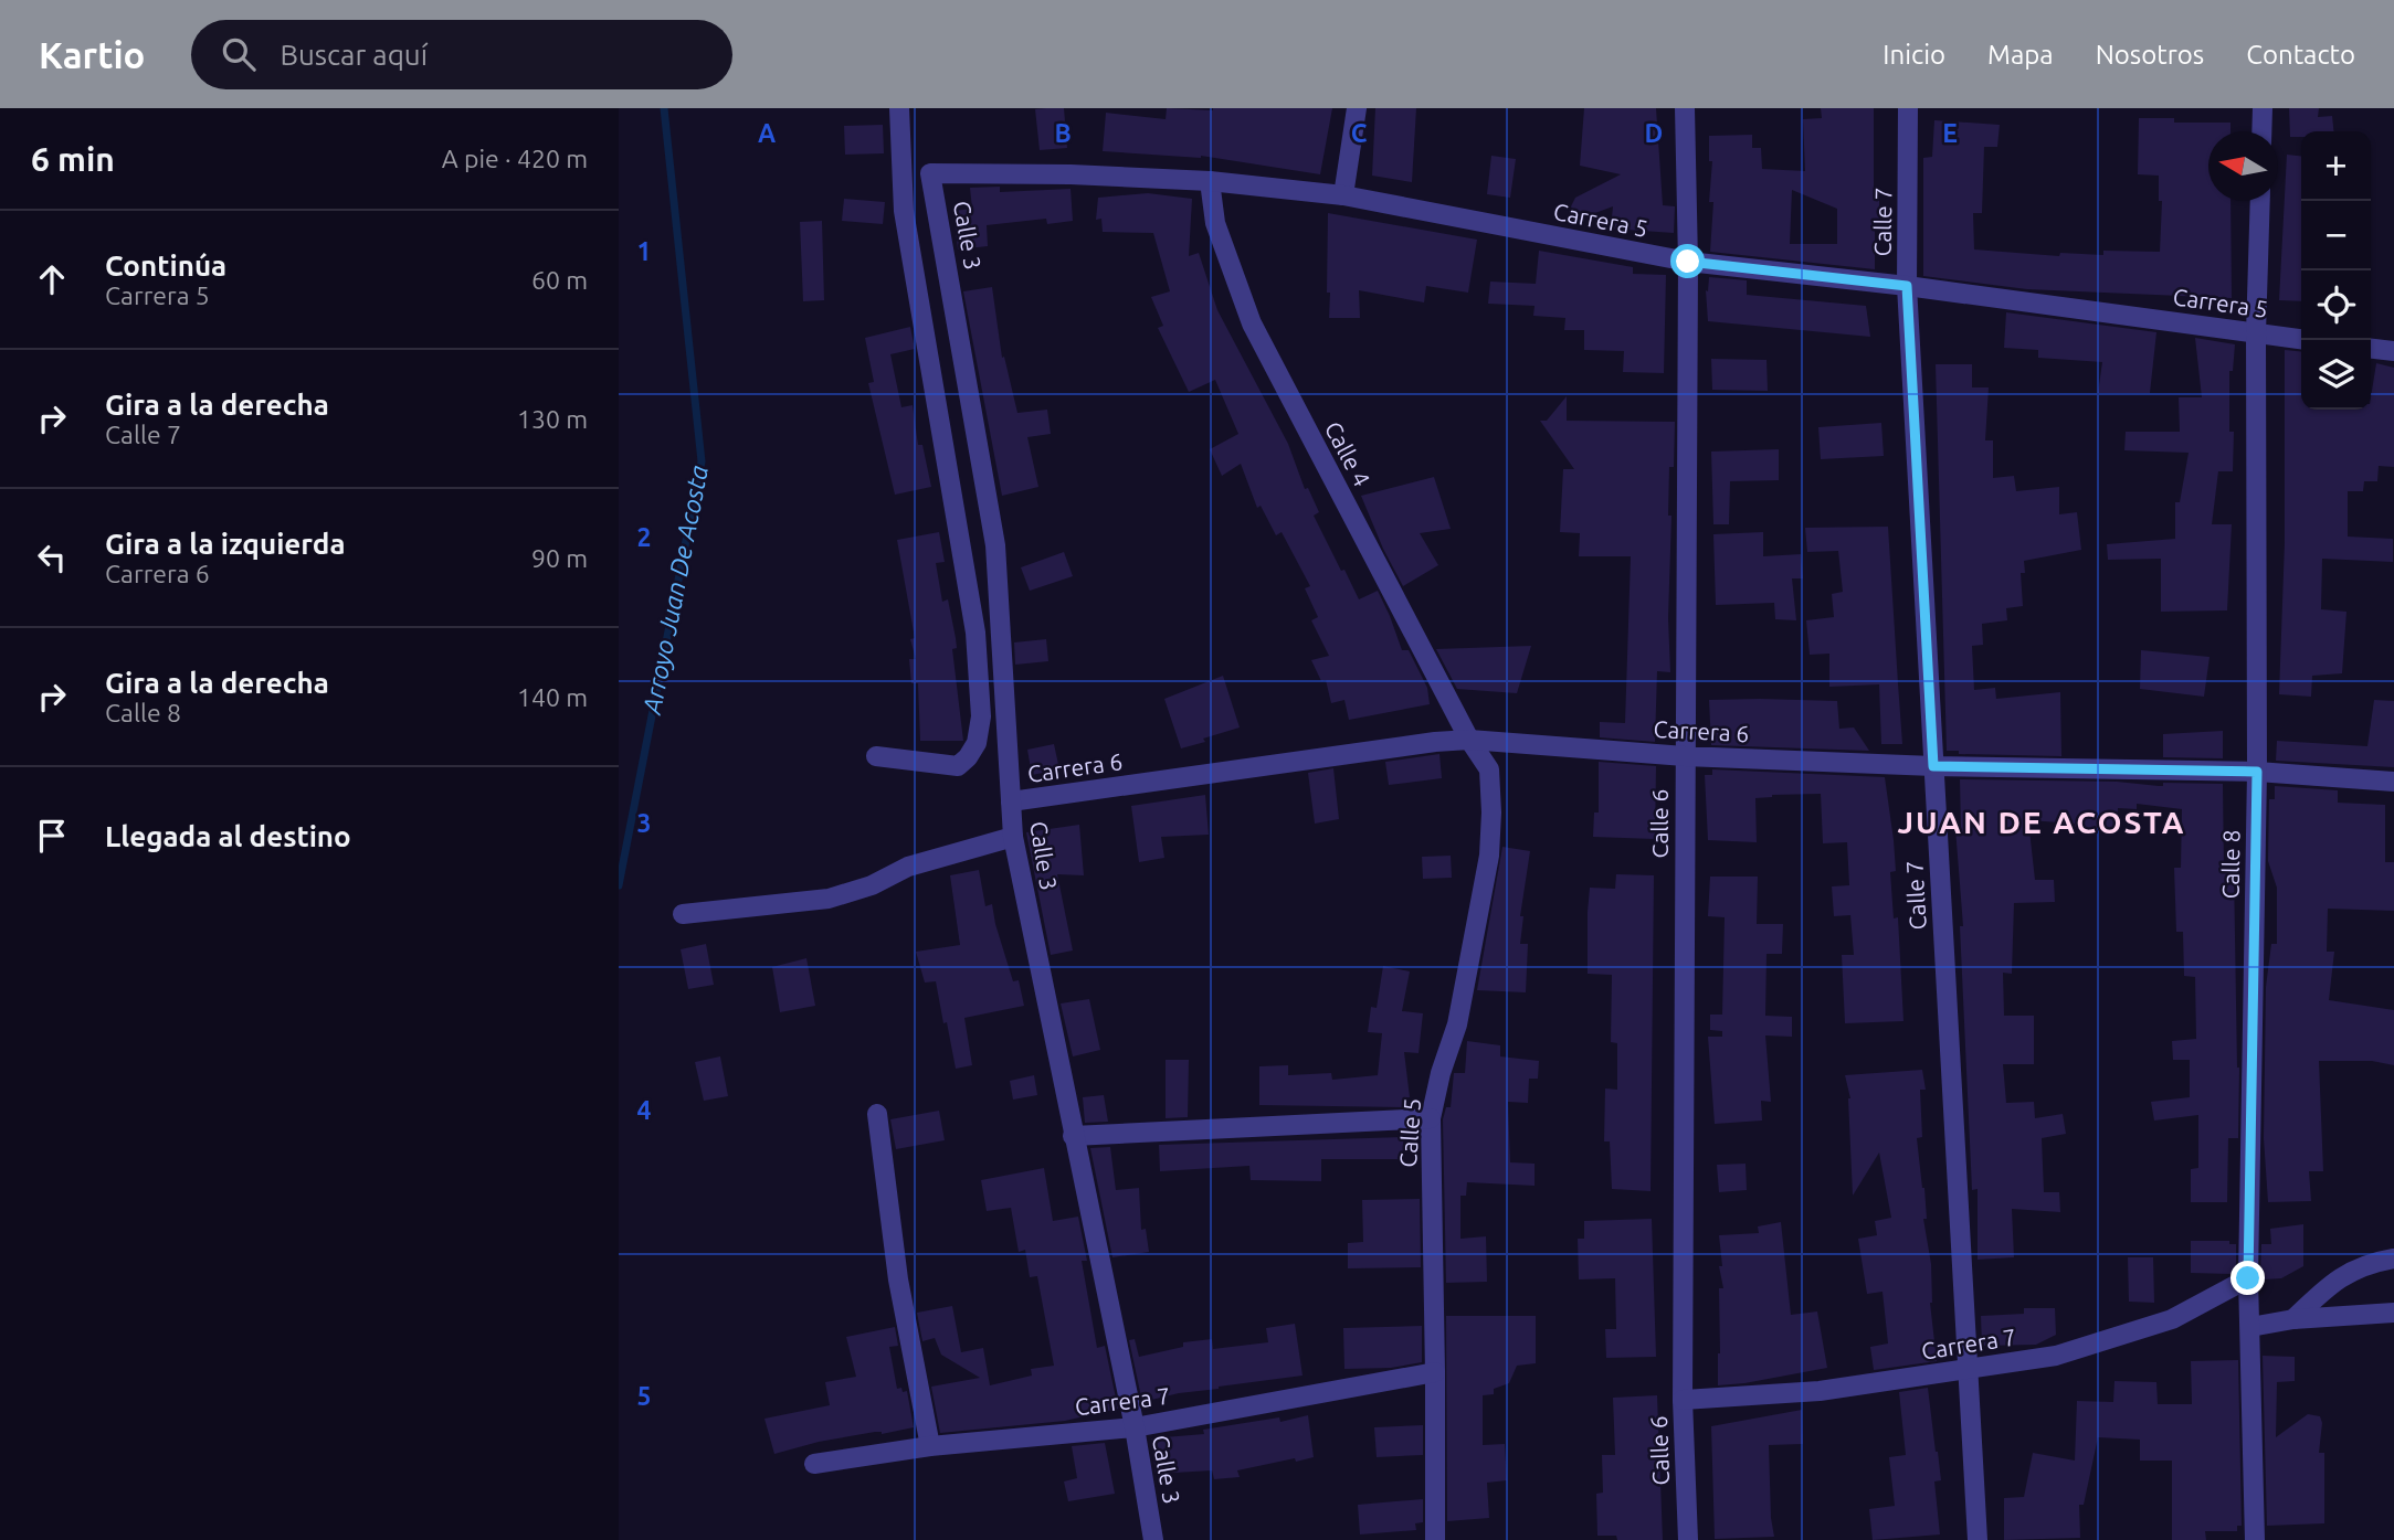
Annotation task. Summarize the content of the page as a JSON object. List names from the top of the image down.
{
  "streets": {
    "street": [
      "Carrera 5",
      "Calle 7",
      "Calle 3",
      "Calle 4",
      "Carrera 6",
      "Calle 6",
      "Calle 8",
      "Calle 5",
      "Carrera 7"
    ]
  },
  "crossings": [
    ["Carrera 5", "Calle 7"],
    ["Carrera 5", "Calle 3"],
    ["Carrera 5", "Calle 4"],
    ["Carrera 5", "Calle 6"],
    ["Carrera 5", "Calle 8"],
    ["Calle 7", "Carrera 6"],
    ["Calle 7", "Carrera 7"],
    ["Calle 3", "Carrera 6"],
    ["Calle 3", "Carrera 7"],
    ["Calle 4", "Carrera 6"],
    ["Calle 4", "Calle 5"],
    ["Carrera 6", "Calle 6"],
    ["Carrera 6", "Calle 8"],
    ["Carrera 6", "Calle 5"],
    ["Calle 6", "Carrera 7"],
    ["Calle 8", "Carrera 7"],
    ["Calle 5", "Carrera 7"]
  ],
  "districts": ["JUAN DE ACOSTA"],
  "water": ["Arroyo Juan De Acosta"],
  "north": "left",
  "page": {
    "header": "Kartio",
    "search": "Buscar aquí",
    "nav": [
      "Inicio",
      "Mapa",
      "Nosotros",
      "Contacto"
    ],
    "heading": ["6 min", "A pie · 420 m"],
    "map_buttons": ["+", "−"],
    "list": [
      ["Continúa", "Carrera 5", "60 m"],
      ["Gira a la derecha", "Calle 7", "130 m"],
      ["Gira a la izquierda", "Carrera 6", "90 m"],
      ["Gira a la derecha", "Calle 8", "140 m"],
      "Llegada al destino"
    ]
  },
  "grid": {
    "columns": [
      "A",
      "B",
      "C",
      "D",
      "E"
    ],
    "rows": [
      "1",
      "2",
      "3",
      "4",
      "5"
    ]
  }
}
